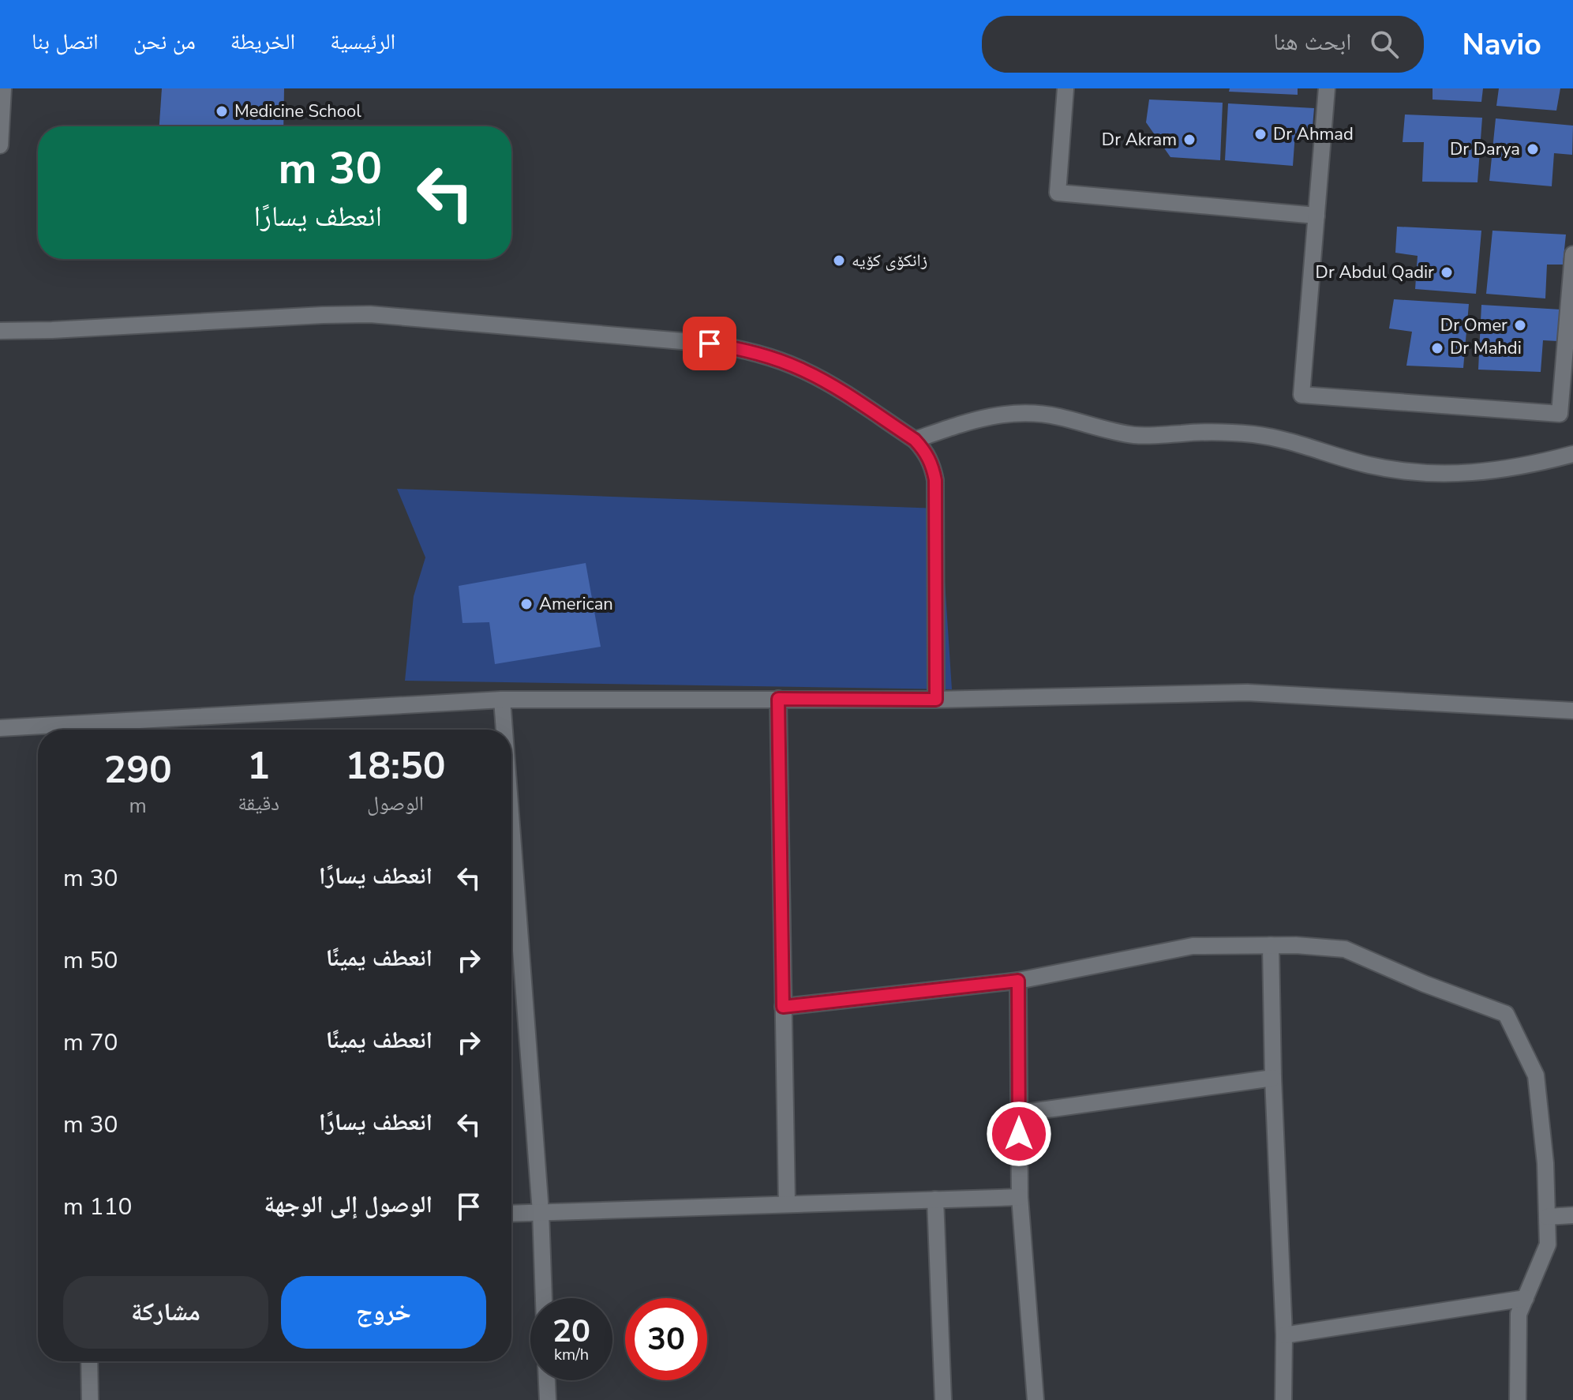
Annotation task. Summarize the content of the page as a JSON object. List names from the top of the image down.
{
  "places": [
    "Medicine School",
    "Dr Ahmad",
    "Dr Akram",
    "Dr Darya",
    "زانکۆی کۆیە",
    "Dr Abdul Qadir",
    "Dr Omer",
    "Dr Mahdi",
    "American"
  ],
  "page": {
    "header": "Navio",
    "search": "ابحث هنا",
    "nav": [
      "الرئيسية",
      "الخريطة",
      "من نحن",
      "اتصل بنا"
    ],
    "turn": ["30 m", "انعطف يسارًا"],
    "eta": [
      "18:50",
      "الوصول",
      "1",
      "دقيقة",
      "290",
      "m"
    ],
    "list": [
      {
        "name": "انعطف يسارًا",
        "value": "30 m"
      },
      {
        "name": "انعطف يمينًا",
        "value": "50 m"
      },
      {
        "name": "انعطف يمينًا",
        "value": "70 m"
      },
      {
        "name": "انعطف يسارًا",
        "value": "30 m"
      },
      {
        "name": "الوصول إلى الوجهة",
        "value": "110 m"
      }
    ],
    "buttons": ["خروج", "مشاركة"],
    "speed": "20 km/h",
    "limit": "30"
  }
}
